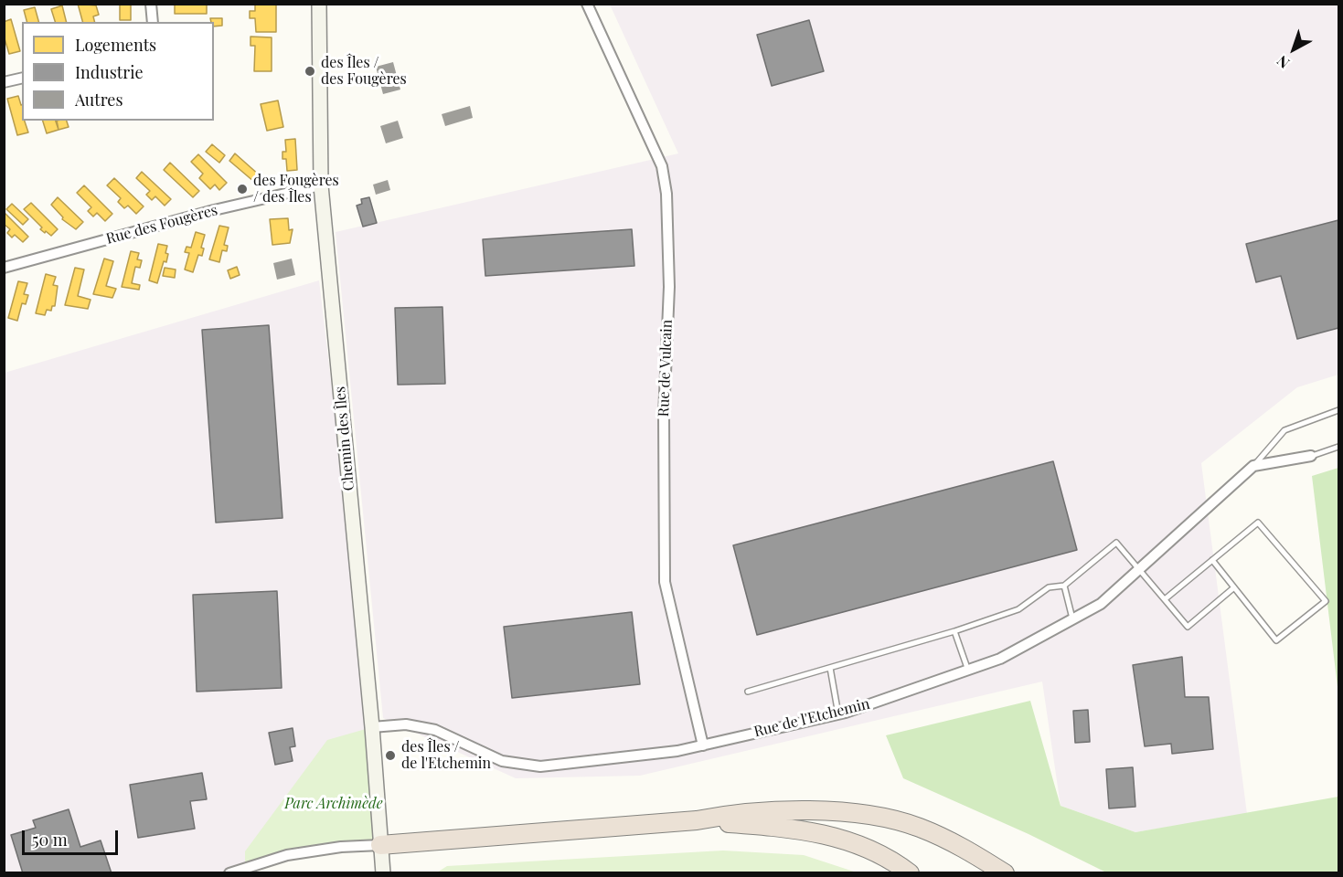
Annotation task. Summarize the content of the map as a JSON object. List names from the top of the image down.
{
  "streets": {
    "street": [
      "Rue des Fougères",
      "Rue de Vulcain",
      "Chemin des Îles",
      "Rue de l'Etchemin"
    ]
  },
  "crossings": [
    ["Rue des Fougères", "Chemin des Îles"],
    ["Rue de Vulcain", "Rue de l'Etchemin"],
    ["Chemin des Îles", "Rue de l'Etchemin"]
  ],
  "parks": ["Parc Archimède"],
  "places": ["des Îles / des Fougères", "des Fougères / des Îles", "des Îles / de l'Etchemin"],
  "legend": ["Logements", "Industrie", "Autres"],
  "scale_bar": "50 m",
  "north": "bottom left"
}
